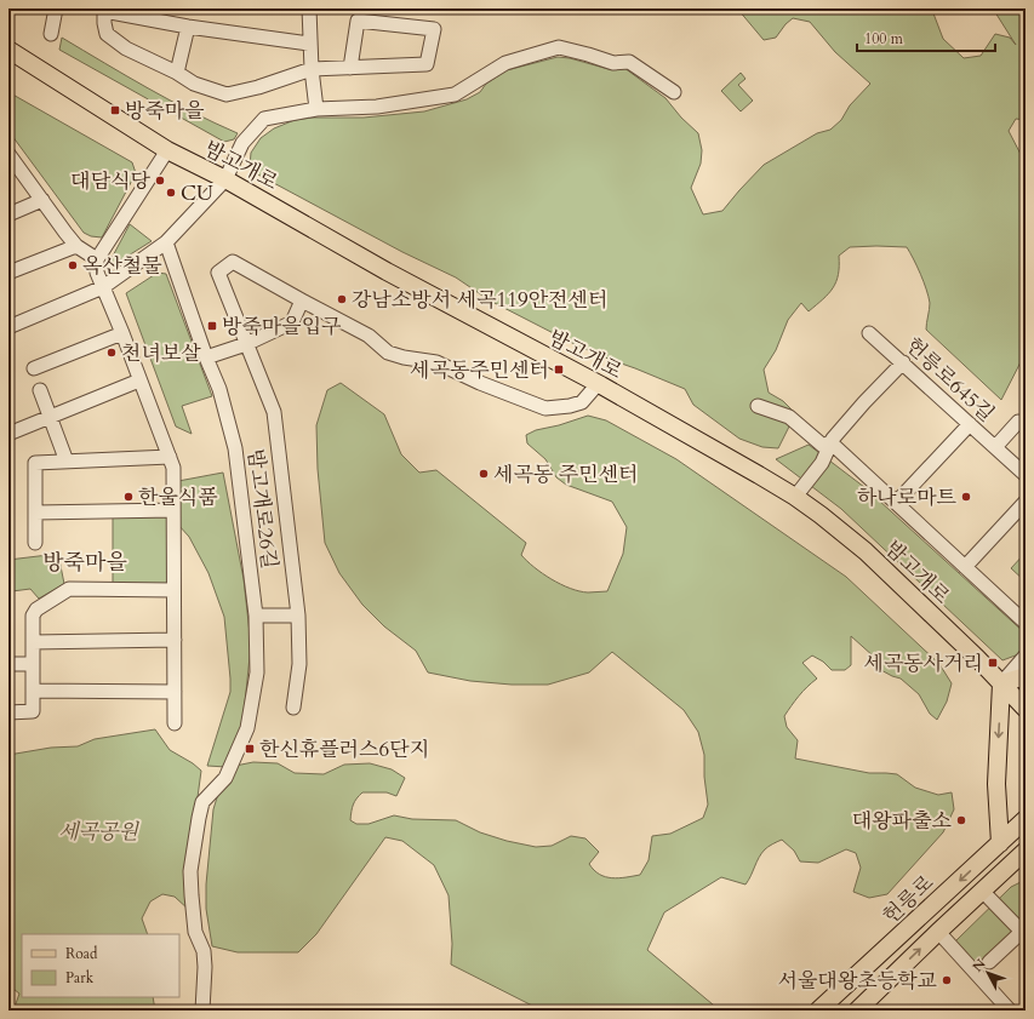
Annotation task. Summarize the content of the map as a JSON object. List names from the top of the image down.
{
  "streets": {
    "main road": ["밤고개로", "헌릉로"],
    "street": ["헌릉로645길", "밤고개로26길"]
  },
  "districts": ["방죽마을"],
  "parks": ["세곡공원"],
  "places": {
    "transit": [
      "방죽마을",
      "방죽마을입구",
      "세곡동주민센터",
      "세곡동사거리",
      "한신휴플러스6단지"
    ],
    "other": [
      "대담식당",
      "CU",
      "옥산철물",
      "강남소방서 세곡119안전센터",
      "천녀보살",
      "세곡동 주민센터",
      "한울식품",
      "하나로마트",
      "대왕파출소",
      "서울대왕초등학교"
    ]
  },
  "legend": ["Road", "Park"],
  "scale_bar": "100 m",
  "north": "top left"
}
